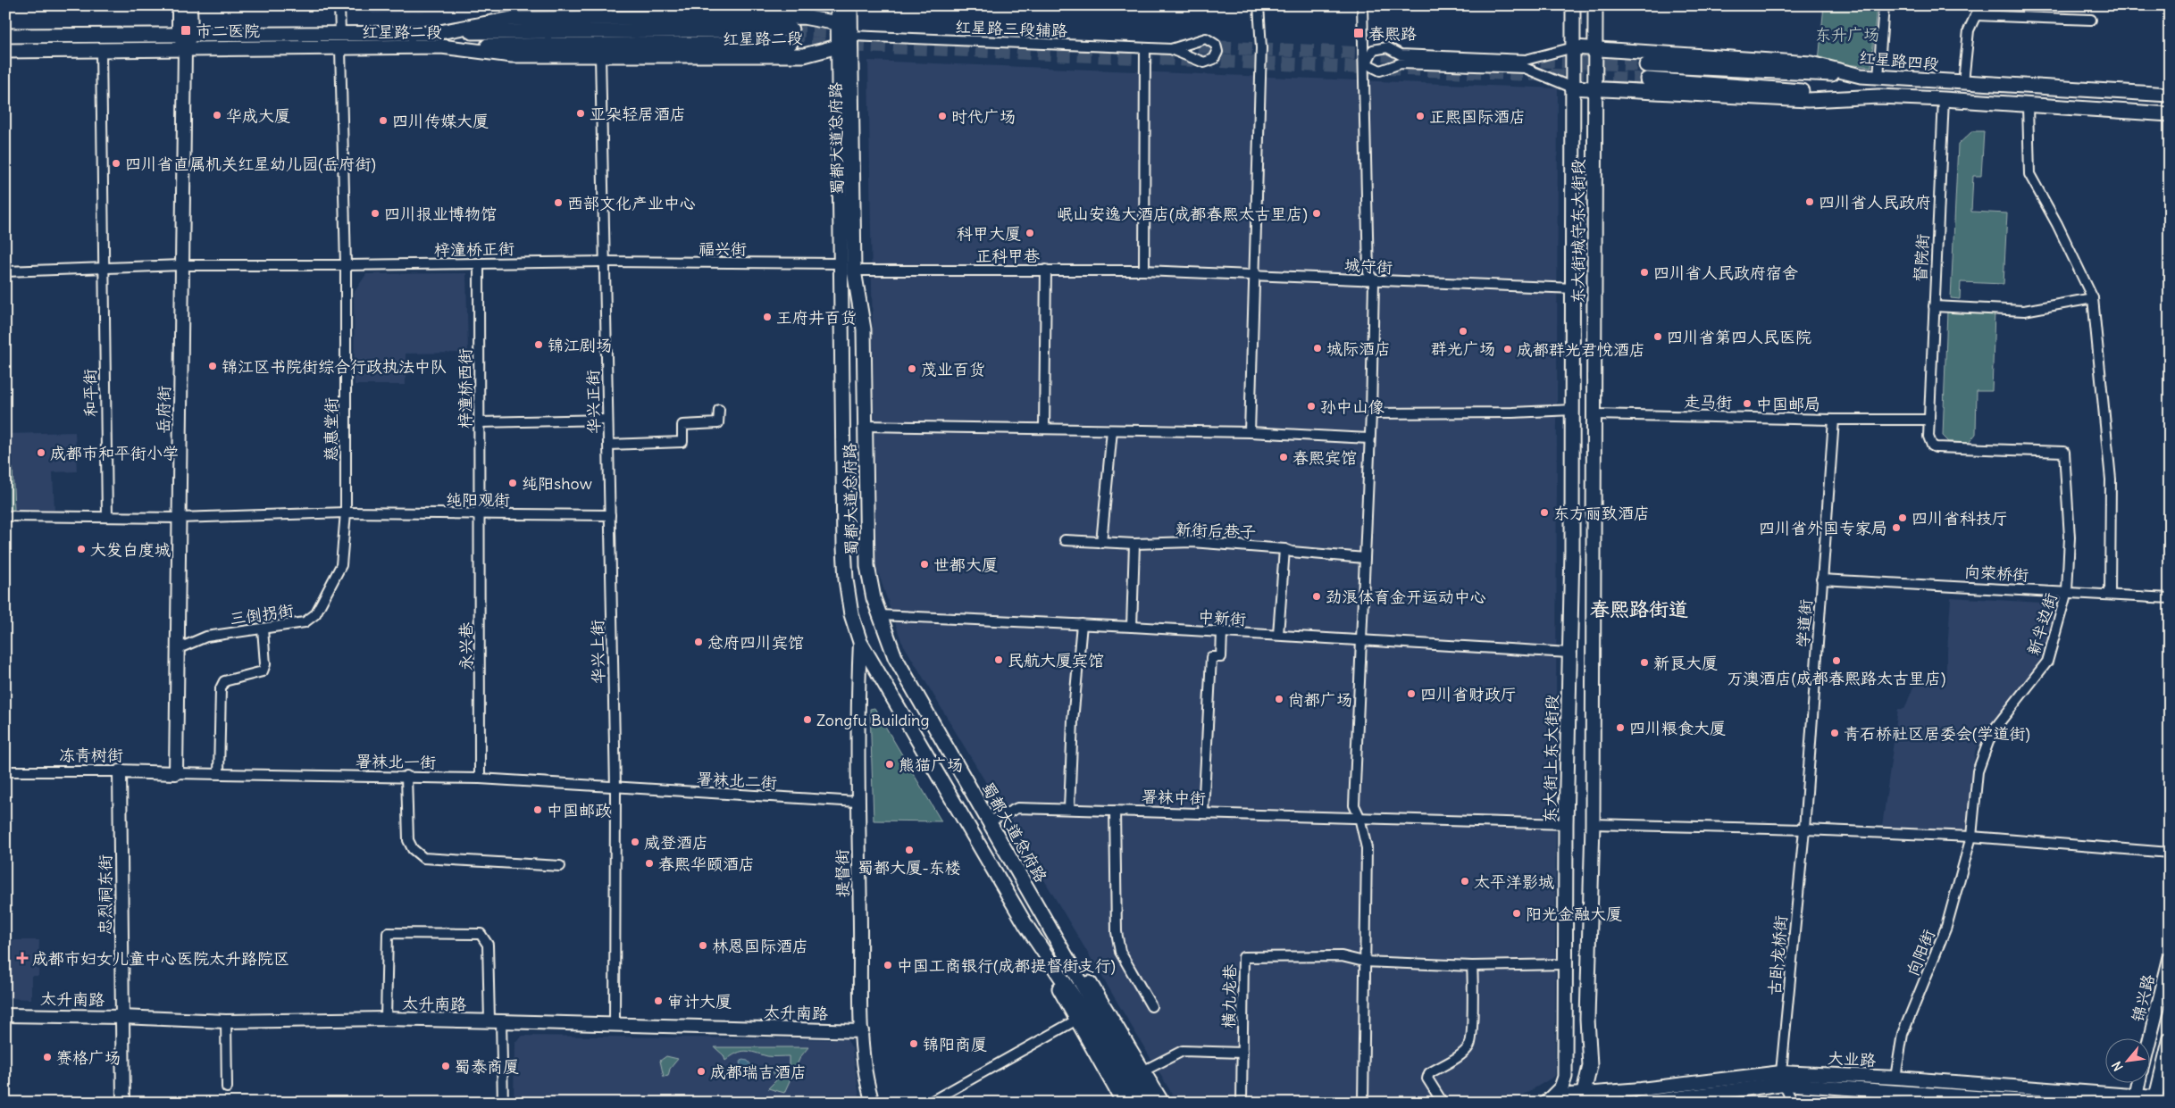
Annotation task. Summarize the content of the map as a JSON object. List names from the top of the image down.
{
  "streets": {
    "main road": [
      "红星路二段",
      "红星路四段",
      "蜀都大道总府路",
      "东大街城守东大街段",
      "岳府街",
      "冻青树街",
      "东大街上东大街段",
      "提督街",
      "忠烈祠东街",
      "锦兴路",
      "太升南路",
      "大业路"
    ],
    "street": [
      "红星路三段辅路",
      "福兴街",
      "梓潼桥正街",
      "正科甲巷",
      "督院街",
      "城守街",
      "梓潼桥西街",
      "和平街",
      "华兴正街",
      "走马街",
      "慈惠堂街",
      "纯阳观街",
      "新街后巷子",
      "向荣桥街",
      "三倒拐街",
      "中新街",
      "学道街",
      "新半边街",
      "永兴巷",
      "华兴上街",
      "署袜北一街",
      "署袜北二街",
      "署袜中街",
      "向阳街",
      "古卧龙桥街",
      "横九龙巷"
    ]
  },
  "crossings": [
    ["红星路三段辅路", "红星路二段"],
    ["红星路三段辅路", "蜀都大道总府路"],
    ["红星路二段", "蜀都大道总府路"],
    ["红星路二段", "和平街"],
    ["红星路二段", "华兴正街"],
    ["红星路二段", "岳府街"],
    ["红星路二段", "慈惠堂街"],
    ["红星路四段", "东大街城守东大街段"],
    ["蜀都大道总府路", "福兴街"],
    ["蜀都大道总府路", "正科甲巷"],
    ["蜀都大道总府路", "中新街"],
    ["蜀都大道总府路", "署袜中街"],
    ["蜀都大道总府路", "提督街"],
    ["东大街城守东大街段", "城守街"],
    ["东大街城守东大街段", "走马街"],
    ["东大街城守东大街段", "东大街上东大街段"],
    ["福兴街", "梓潼桥正街"],
    ["福兴街", "华兴正街"],
    ["梓潼桥正街", "梓潼桥西街"],
    ["梓潼桥正街", "和平街"],
    ["梓潼桥正街", "华兴正街"],
    ["梓潼桥正街", "岳府街"],
    ["梓潼桥正街", "慈惠堂街"],
    ["正科甲巷", "城守街"],
    ["督院街", "走马街"],
    ["督院街", "新半边街"],
    ["梓潼桥西街", "纯阳观街"],
    ["梓潼桥西街", "永兴巷"],
    ["和平街", "纯阳观街"],
    ["华兴正街", "纯阳观街"],
    ["华兴正街", "华兴上街"],
    ["走马街", "学道街"],
    ["岳府街", "纯阳观街"],
    ["岳府街", "冻青树街"],
    ["岳府街", "署袜北一街"],
    ["慈惠堂街", "纯阳观街"],
    ["慈惠堂街", "三倒拐街"],
    ["纯阳观街", "三倒拐街"],
    ["纯阳观街", "永兴巷"],
    ["纯阳观街", "华兴上街"],
    ["向荣桥街", "学道街"],
    ["向荣桥街", "新半边街"],
    ["中新街", "东大街上东大街段"],
    ["学道街", "古卧龙桥街"],
    ["新半边街", "向阳街"],
    ["永兴巷", "署袜北一街"],
    ["华兴上街", "署袜北一街"],
    ["华兴上街", "署袜北二街"],
    ["华兴上街", "太升南路"],
    ["冻青树街", "署袜北一街"],
    ["冻青树街", "忠烈祠东街"],
    ["东大街上东大街段", "署袜中街"],
    ["东大街上东大街段", "大业路"],
    ["署袜北一街", "署袜北二街"],
    ["署袜北二街", "提督街"],
    ["提督街", "太升南路"],
    ["忠烈祠东街", "太升南路"],
    ["向阳街", "大业路"],
    ["古卧龙桥街", "大业路"]
  ],
  "districts": ["春熙路街道"],
  "parks": ["东升广场"],
  "places": {
    "transit": ["市二医院", "春熙路"],
    "other": [
      "亚朵轻居酒店",
      "华成大厦",
      "时代广场",
      "正熙国际酒店",
      "四川传媒大厦",
      "四川省直属机关红星幼儿园(岳府街)",
      "四川省人民政府",
      "西部文化产业中心",
      "四川报业博物馆",
      "岷山安逸大酒店(成都春熙太古里店)",
      "科甲大厦",
      "四川省人民政府宿舍",
      "王府井百货",
      "群光广场",
      "四川省第四人民医院",
      "锦江剧场",
      "城际酒店",
      "成都群光君悦酒店",
      "锦江区书院街综合行政执法中队",
      "茂业百货",
      "中国邮局",
      "孙中山像",
      "成都市和平街小学",
      "春熙宾馆",
      "纯阳show",
      "东方丽致酒店",
      "四川省科技厅",
      "四川省外国专家局",
      "大发白度城",
      "世都大厦",
      "劲浪体育金开运动中心",
      "总府四川宾馆",
      "民航大厦宾馆",
      "万澳酒店(成都春熙路太古里店)",
      "新良大厦",
      "四川省财政厅",
      "尚都广场",
      "Zongfu Building",
      "四川粮食大厦",
      "青石桥社区居委会(学道街)",
      "熊猫广场",
      "中国邮政",
      "威登酒店",
      "蜀都大厦-东楼",
      "春熙华颐酒店",
      "太平洋影城",
      "阳光金融大厦",
      "林恩国际酒店",
      "中国工商银行(成都提督街支行)",
      "审计大厦",
      "锦阳商厦",
      "赛格广场",
      "蜀泰商厦",
      "成都瑞吉酒店"
    ],
    "health": ["成都市妇女儿童中心医院太升路院区"]
  },
  "north": "bottom left"
}
